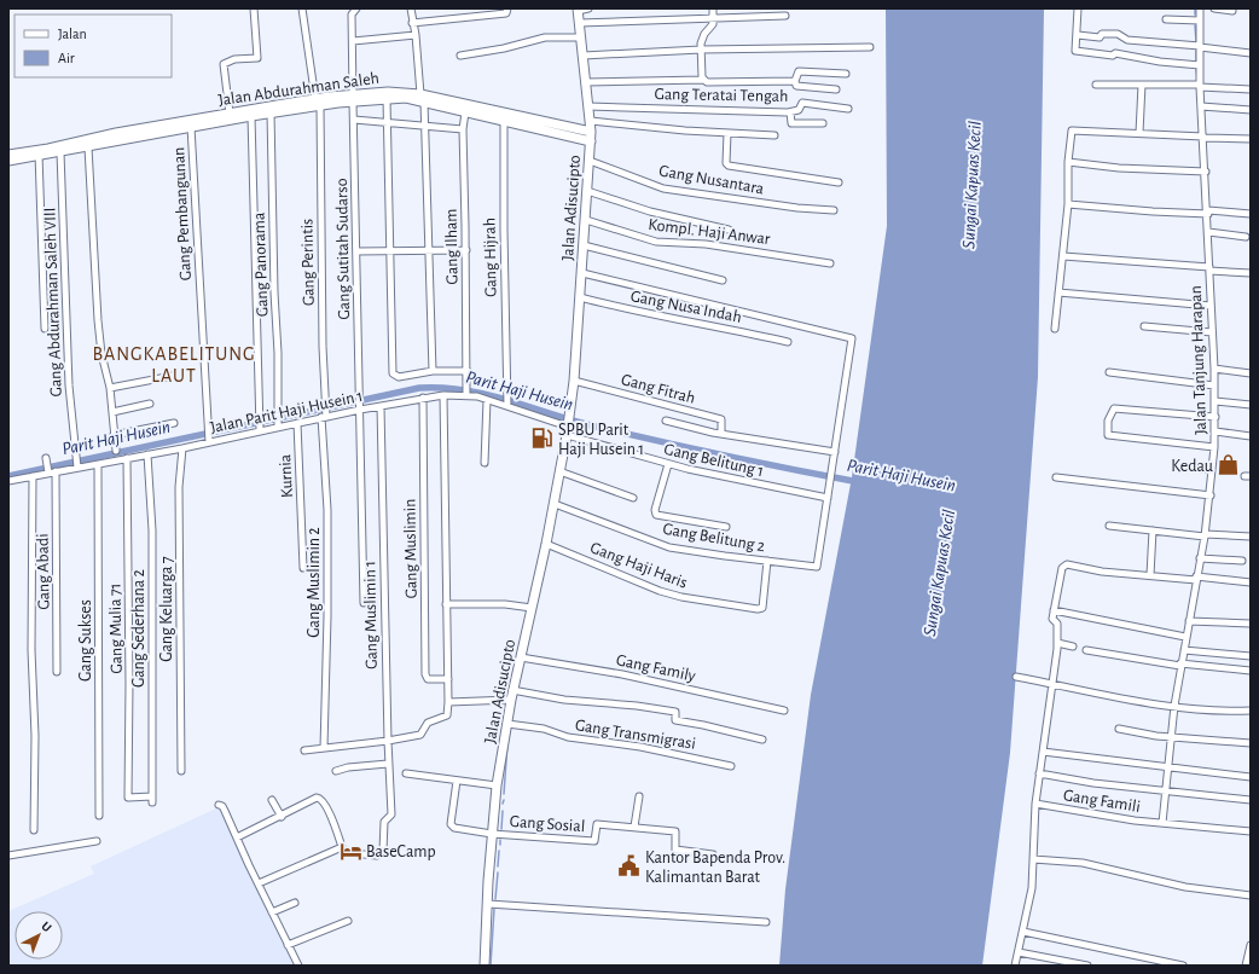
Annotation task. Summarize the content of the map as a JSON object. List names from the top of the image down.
{
  "streets": {
    "street": [
      "Jalan Abdurahman Saleh",
      "Gang Teratai Tengah",
      "Gang Nusantara",
      "Jalan Adisucipto",
      "Gang Pembangunan",
      "Kompl. Haji Anwar",
      "Gang Ilham",
      "Gang Sutitah Sudarso",
      "Gang Hijrah",
      "Gang Perintis",
      "Gang Panorama",
      "Gang Abdurahman Saleh VIII",
      "Gang Nusa Indah",
      "Jalan Tanjung Harapan",
      "Gang Fitrah",
      "Jalan Parit Haji Husein 1",
      "Gang Belitung 1",
      "Kurnia",
      "Gang Belitung 2",
      "Gang Muslimin",
      "Gang Haji Haris",
      "Gang Abadi",
      "Gang Muslimin 2",
      "Gang Keluarga 7",
      "Gang Muslimin 1",
      "Gang Mulia 71",
      "Gang Sederhana 2",
      "Gang Sukses",
      "Gang Family",
      "Gang Transmigrasi",
      "Gang Famili",
      "Gang Sosial"
    ]
  },
  "crossings": [
    ["Jalan Abdurahman Saleh", "Jalan Adisucipto"],
    ["Jalan Abdurahman Saleh", "Gang Pembangunan"],
    ["Jalan Abdurahman Saleh", "Gang Ilham"],
    ["Jalan Abdurahman Saleh", "Gang Sutitah Sudarso"],
    ["Jalan Abdurahman Saleh", "Gang Hijrah"],
    ["Jalan Abdurahman Saleh", "Gang Perintis"],
    ["Jalan Abdurahman Saleh", "Gang Panorama"],
    ["Jalan Abdurahman Saleh", "Gang Abdurahman Saleh VIII"],
    ["Gang Teratai Tengah", "Jalan Adisucipto"],
    ["Gang Nusantara", "Jalan Adisucipto"],
    ["Jalan Adisucipto", "Kompl. Haji Anwar"],
    ["Jalan Adisucipto", "Gang Nusa Indah"],
    ["Jalan Adisucipto", "Gang Fitrah"],
    ["Jalan Adisucipto", "Jalan Parit Haji Husein 1"],
    ["Jalan Adisucipto", "Gang Belitung 1"],
    ["Jalan Adisucipto", "Gang Belitung 2"],
    ["Jalan Adisucipto", "Gang Haji Haris"],
    ["Jalan Adisucipto", "Gang Family"],
    ["Jalan Adisucipto", "Gang Transmigrasi"],
    ["Jalan Adisucipto", "Gang Sosial"],
    ["Gang Pembangunan", "Jalan Parit Haji Husein 1"],
    ["Gang Ilham", "Jalan Parit Haji Husein 1"],
    ["Gang Sutitah Sudarso", "Jalan Parit Haji Husein 1"],
    ["Gang Hijrah", "Jalan Parit Haji Husein 1"],
    ["Gang Perintis", "Jalan Parit Haji Husein 1"],
    ["Gang Perintis", "Gang Muslimin 2"],
    ["Gang Panorama", "Jalan Parit Haji Husein 1"],
    ["Gang Abdurahman Saleh VIII", "Jalan Parit Haji Husein 1"],
    ["Jalan Tanjung Harapan", "Gang Famili"],
    ["Jalan Parit Haji Husein 1", "Gang Belitung 1"],
    ["Jalan Parit Haji Husein 1", "Kurnia"],
    ["Jalan Parit Haji Husein 1", "Gang Muslimin"],
    ["Jalan Parit Haji Husein 1", "Gang Abadi"],
    ["Jalan Parit Haji Husein 1", "Gang Muslimin 2"],
    ["Jalan Parit Haji Husein 1", "Gang Keluarga 7"],
    ["Jalan Parit Haji Husein 1", "Gang Muslimin 1"],
    ["Jalan Parit Haji Husein 1", "Gang Mulia 71"],
    ["Jalan Parit Haji Husein 1", "Gang Sederhana 2"],
    ["Jalan Parit Haji Husein 1", "Gang Sukses"],
    ["Gang Belitung 1", "Gang Belitung 2"],
    ["Gang Belitung 2", "Gang Haji Haris"],
    ["Gang Mulia 71", "Gang Sederhana 2"]
  ],
  "districts": ["BANGKABELITUNG LAUT"],
  "water": ["Sungai Kapuas Kecil", "Parit Haji Husein"],
  "places": {
    "fuel station": ["SPBU Parit Haji Husein 1"],
    "shop": ["Kedau"],
    "hotel": ["BaseCamp"],
    "public building": ["Kantor Bapenda Prov. Kalimantan Barat"]
  },
  "legend": ["Jalan", "Air"],
  "north": "top right"
}
